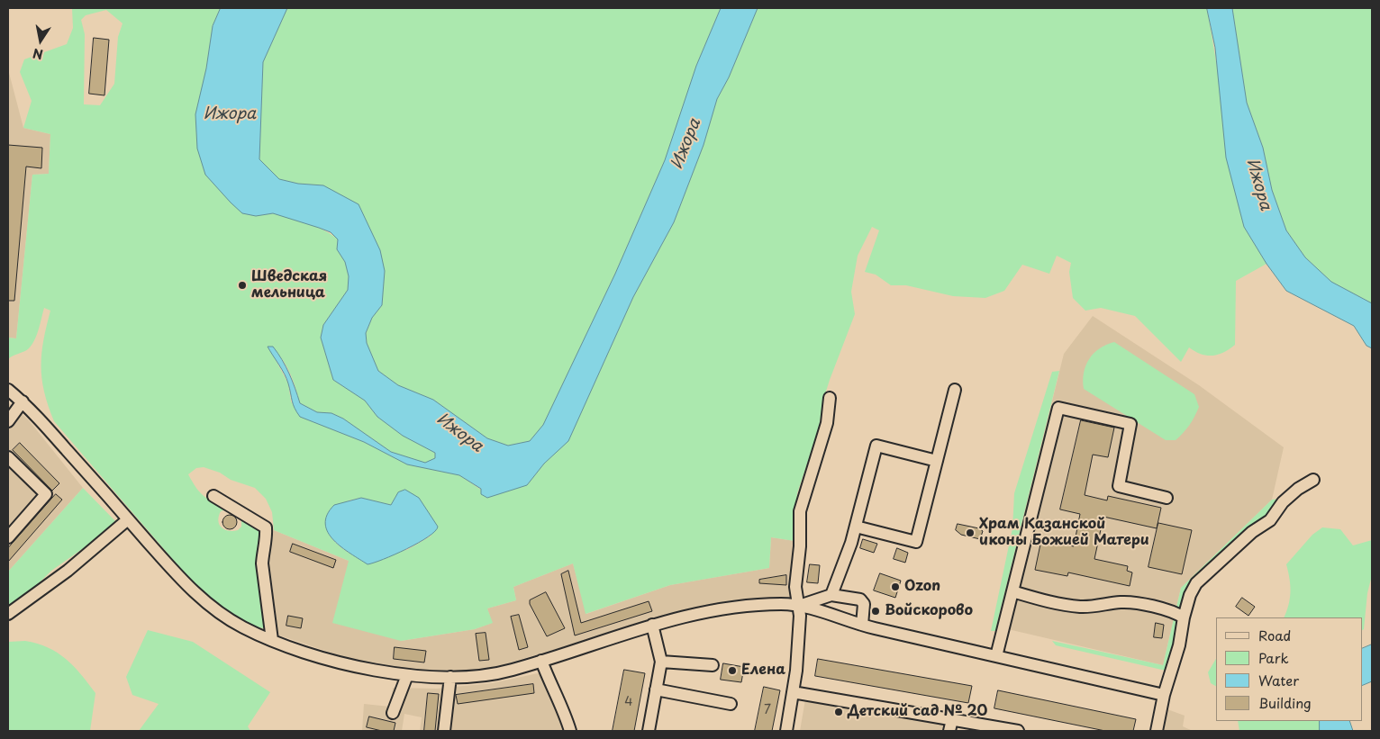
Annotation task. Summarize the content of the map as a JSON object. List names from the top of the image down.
{
  "water": ["Ижора"],
  "places": [
    "Шведская мельница",
    "Храм Казанской иконы Божией Матери",
    "Ozon",
    "Войскорово",
    "Елена",
    "Детский сад № 20"
  ],
  "house_numbers": ["4", "7"],
  "legend": [
    "Road",
    "Park",
    "Water",
    "Building"
  ],
  "north": "bottom"
}
